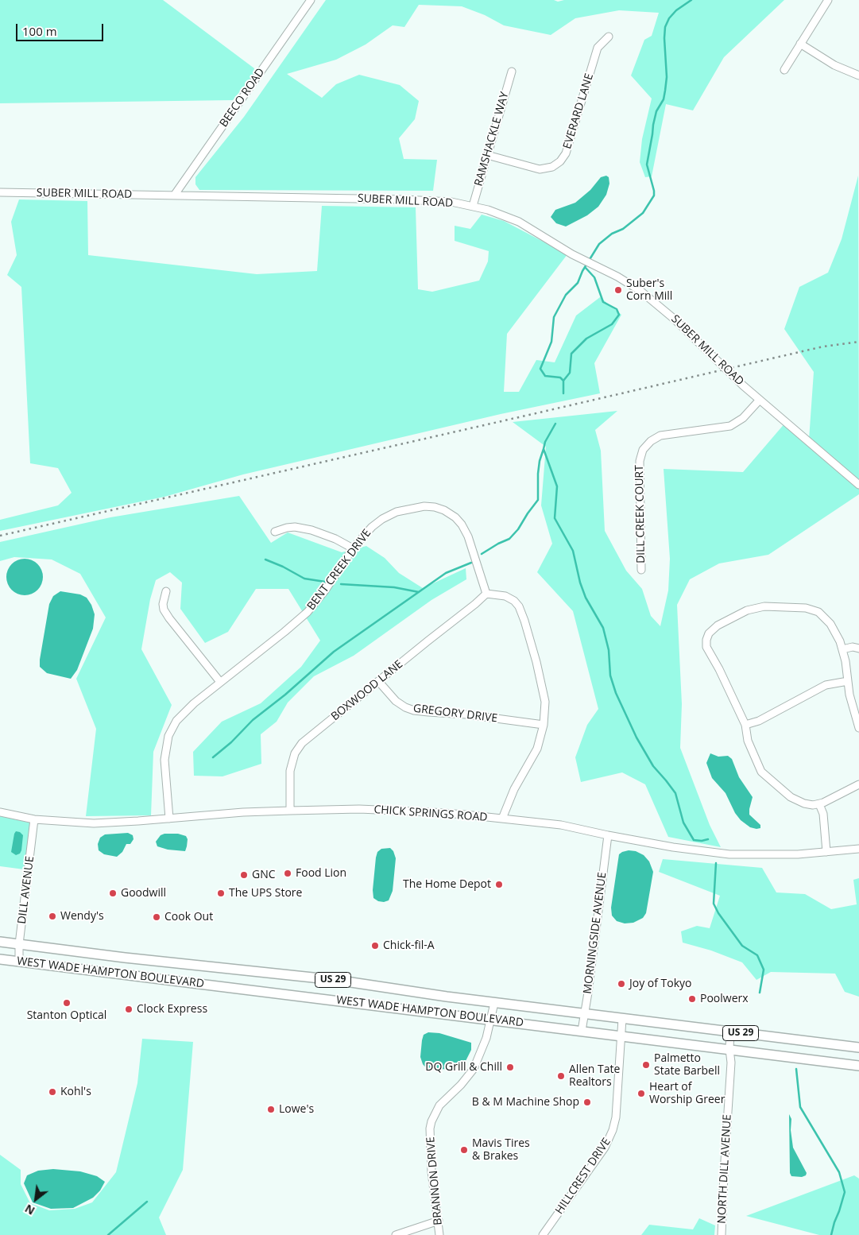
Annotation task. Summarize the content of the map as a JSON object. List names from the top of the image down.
{
  "streets": {
    "main road": ["WEST WADE HAMPTON BOULEVARD", "US 29"],
    "street": [
      "BEECO ROAD",
      "EVERARD LANE",
      "RAMSHACKLE WAY",
      "SUBER MILL ROAD",
      "DILL CREEK COURT",
      "BENT CREEK DRIVE",
      "BOXWOOD LANE",
      "GREGORY DRIVE",
      "CHICK SPRINGS ROAD",
      "DILL AVENUE",
      "MORNINGSIDE AVENUE",
      "NORTH DILL AVENUE",
      "HILLCREST DRIVE",
      "BRANNON DRIVE"
    ]
  },
  "crossings": [
    ["BEECO ROAD", "SUBER MILL ROAD"],
    ["EVERARD LANE", "RAMSHACKLE WAY"],
    ["RAMSHACKLE WAY", "SUBER MILL ROAD"],
    ["SUBER MILL ROAD", "DILL CREEK COURT"],
    ["BENT CREEK DRIVE", "BOXWOOD LANE"],
    ["BENT CREEK DRIVE", "CHICK SPRINGS ROAD"],
    ["BOXWOOD LANE", "GREGORY DRIVE"],
    ["BOXWOOD LANE", "CHICK SPRINGS ROAD"],
    ["CHICK SPRINGS ROAD", "DILL AVENUE"],
    ["CHICK SPRINGS ROAD", "MORNINGSIDE AVENUE"],
    ["DILL AVENUE", "WEST WADE HAMPTON BOULEVARD"],
    ["MORNINGSIDE AVENUE", "WEST WADE HAMPTON BOULEVARD"],
    ["WEST WADE HAMPTON BOULEVARD", "NORTH DILL AVENUE"],
    ["WEST WADE HAMPTON BOULEVARD", "HILLCREST DRIVE"],
    ["WEST WADE HAMPTON BOULEVARD", "BRANNON DRIVE"]
  ],
  "places": [
    "Suber's Corn Mill",
    "Food Lion",
    "GNC",
    "The Home Depot",
    "Goodwill",
    "The UPS Store",
    "Wendy's",
    "Cook Out",
    "Chick-fil-A",
    "Joy of Tokyo",
    "Poolwerx",
    "Stanton Optical",
    "Clock Express",
    "Palmetto State Barbell",
    "DQ Grill & Chill",
    "Allen Tate Realtors",
    "Kohl's",
    "Heart of Worship Greer",
    "B & M Machine Shop",
    "Lowe's",
    "Mavis Tires & Brakes"
  ],
  "scale_bar": "100 m",
  "north": "bottom left"
}
